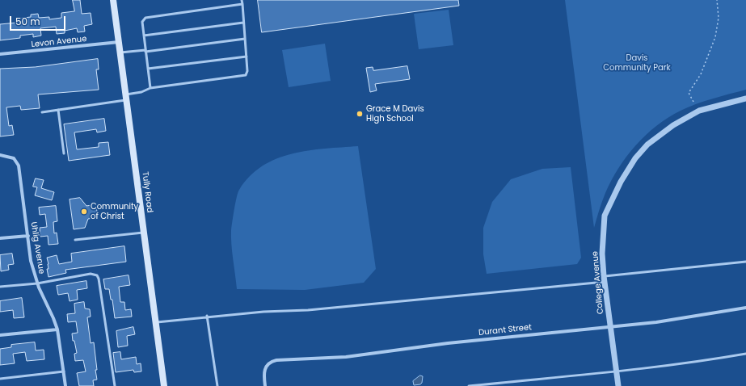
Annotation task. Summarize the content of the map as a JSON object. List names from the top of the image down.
{
  "streets": {
    "main road": ["Tully Road"],
    "street": [
      "Levon Avenue",
      "Uhlig Avenue",
      "College Avenue",
      "Durant Street"
    ]
  },
  "crossings": [
    ["Levon Avenue", "Tully Road"],
    ["College Avenue", "Durant Street"]
  ],
  "parks": ["Davis Community Park"],
  "places": ["Grace M Davis High School", "Community of Christ"],
  "scale_bar": "50 m"
}
